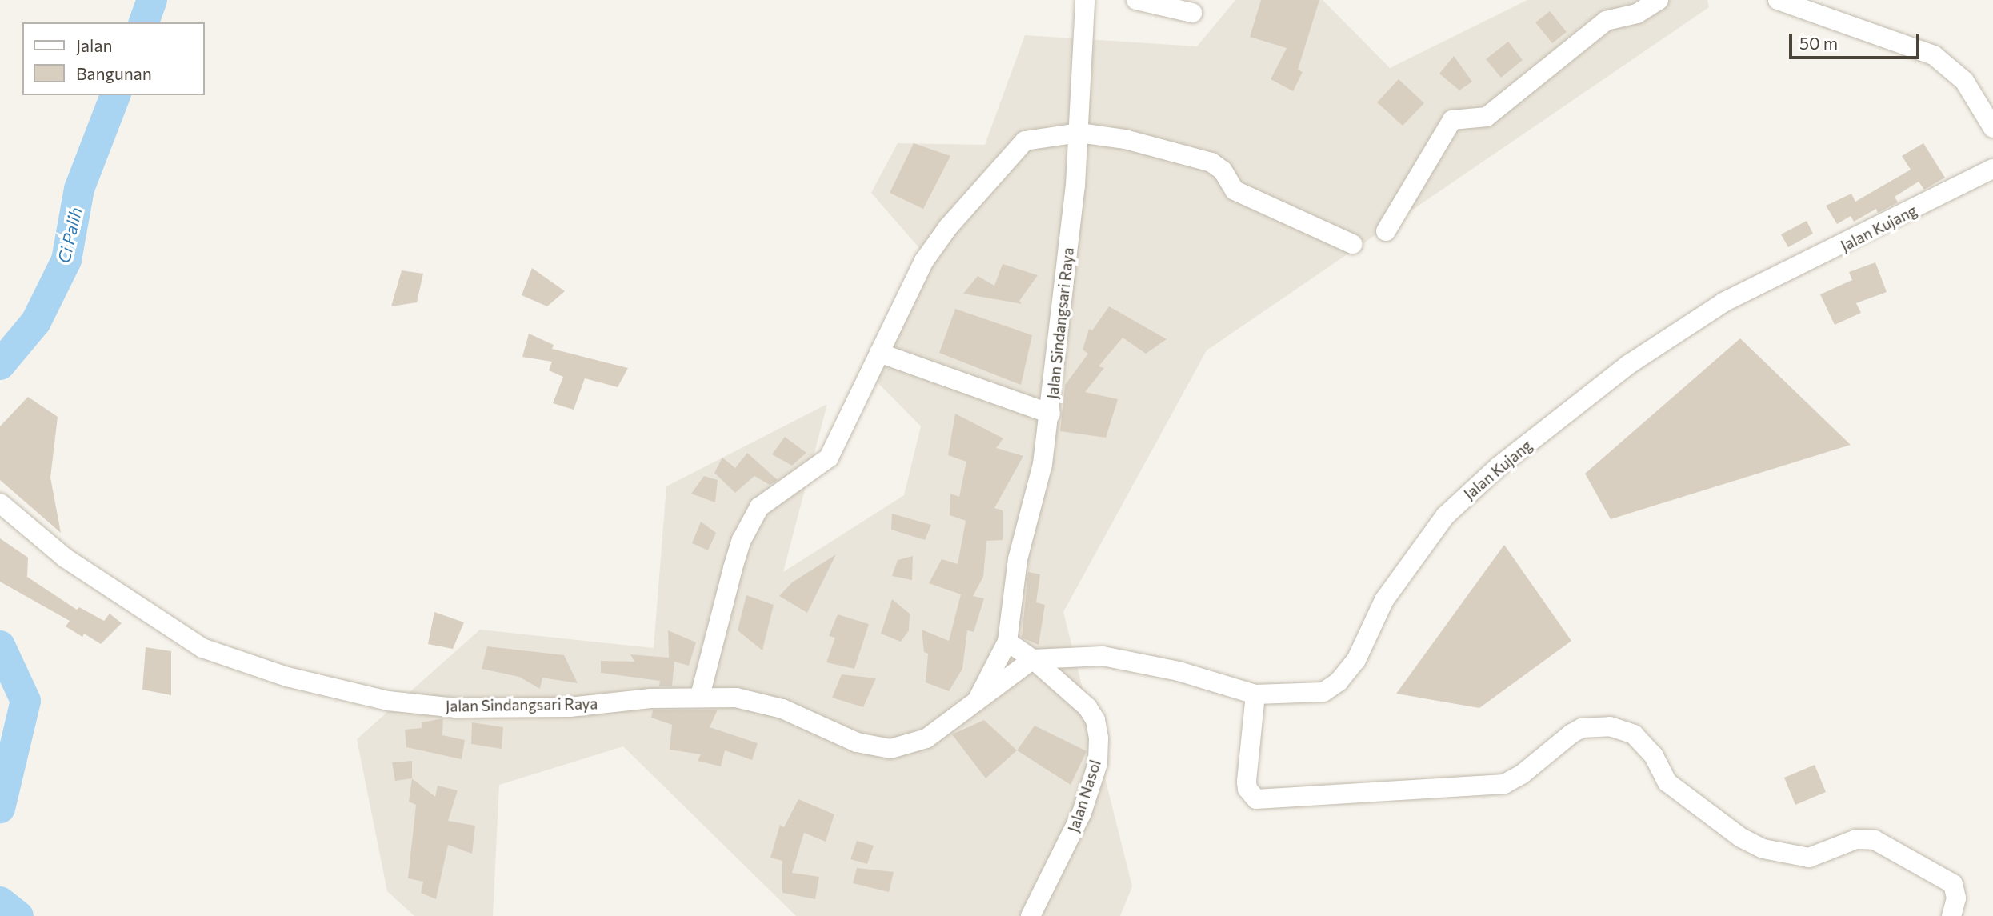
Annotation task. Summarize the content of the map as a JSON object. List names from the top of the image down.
{
  "streets": {
    "street": ["Jalan Kujang", "Jalan Sindangsari Raya", "Jalan Nasol"]
  },
  "crossings": [
    ["Jalan Kujang", "Jalan Sindangsari Raya"],
    ["Jalan Kujang", "Jalan Nasol"],
    ["Jalan Sindangsari Raya", "Jalan Nasol"]
  ],
  "water": ["Ci Palih"],
  "legend": ["Jalan", "Bangunan"],
  "scale_bar": "50 m"
}
